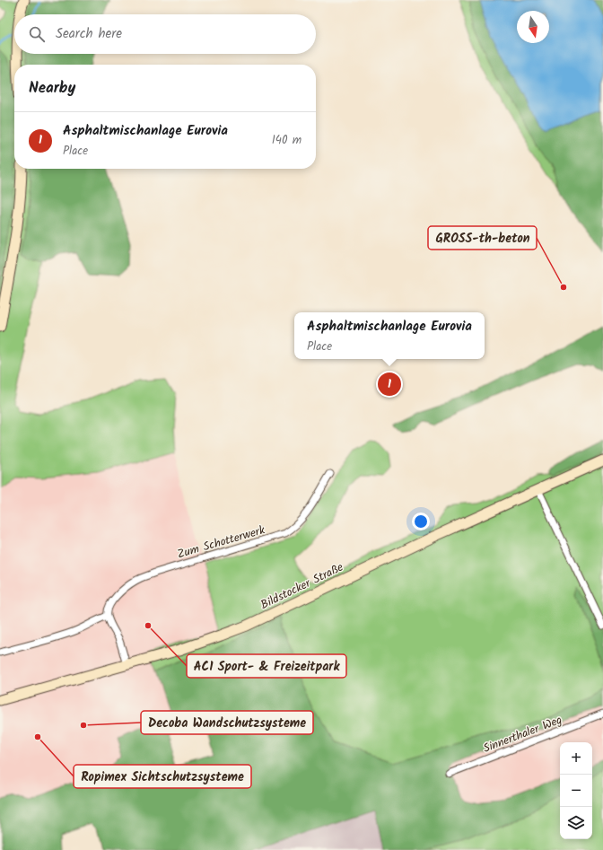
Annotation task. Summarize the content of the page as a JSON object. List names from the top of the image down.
{
  "streets": {
    "main road": ["Bildstocker Straße"],
    "street": ["Zum Schotterwerk", "Sinnerthaler Weg"]
  },
  "places": [
    "GROSS-th-beton",
    "AC1 Sport- & Freizeitpark",
    "Decoba Wandschutzsysteme",
    "Ropimex Sichtschutzsysteme"
  ],
  "north": "bottom",
  "page": {
    "search": "Search here",
    "heading": "Nearby",
    "list": [
      {
        "mark": "1",
        "name": "Asphaltmischanlage Eurovia",
        "note": "Place",
        "value": "140 m"
      }
    ],
    "popup": ["Asphaltmischanlage Eurovia", "Place"],
    "pins": "1",
    "map_buttons": ["+", "−"]
  }
}
